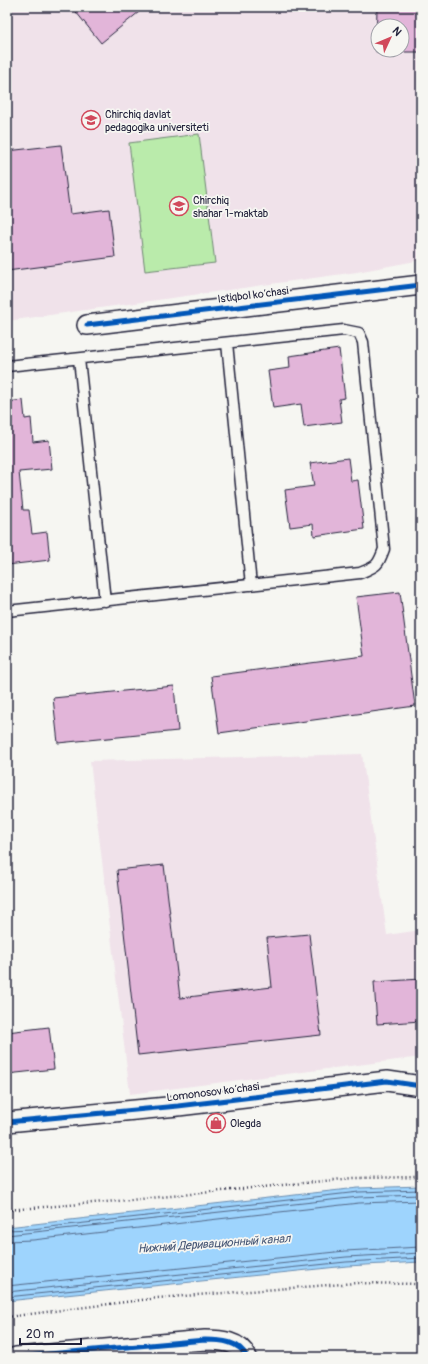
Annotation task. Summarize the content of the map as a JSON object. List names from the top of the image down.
{
  "streets": {
    "street": ["Istiqbol ko‘chasi", "Lomonosov ko‘chasi"]
  },
  "water": ["Нижний Деривационный канал"],
  "places": {
    "school or university": ["Chirchiq davlat pedagogika universiteti", "Chirchiq shahar 1-maktab"],
    "shop": ["Olegda"]
  },
  "scale_bar": "20 m",
  "north": "top right"
}
